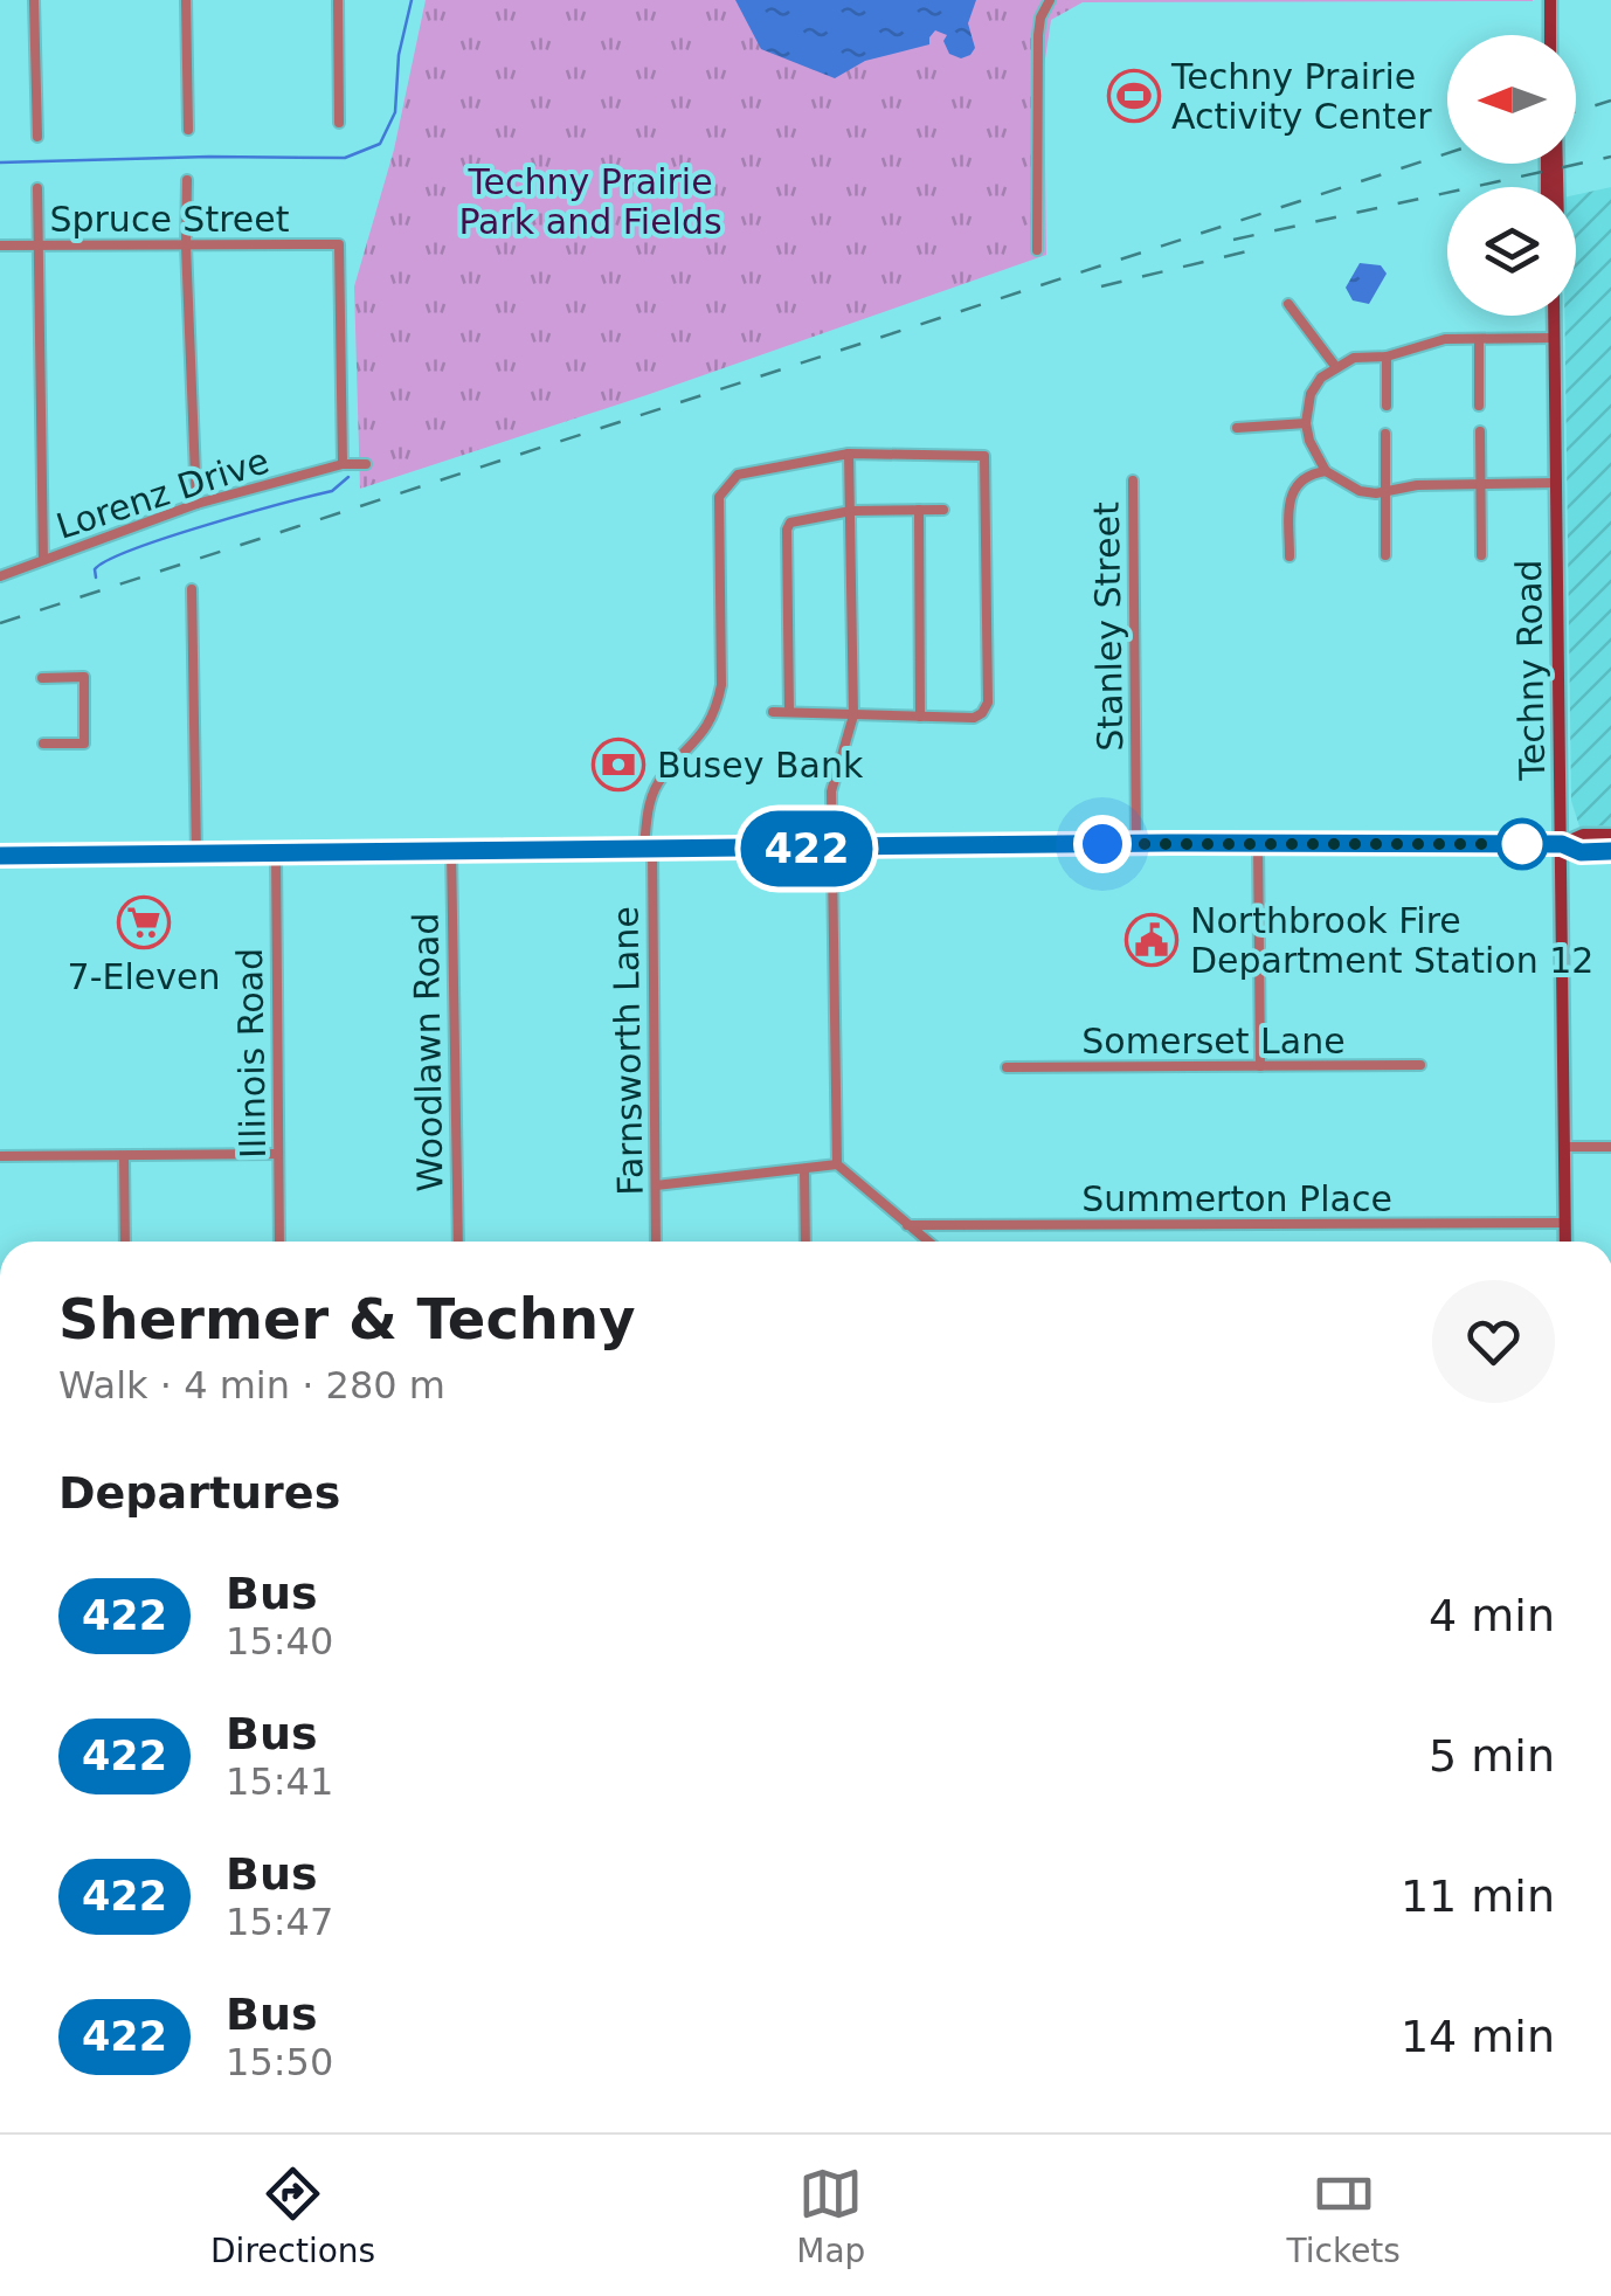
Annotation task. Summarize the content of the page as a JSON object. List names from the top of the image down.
{
  "streets": {
    "main road": ["Techny Road"],
    "street": [
      "Spruce Street",
      "Lorenz Drive",
      "Stanley Street",
      "Somerset Lane",
      "Farnsworth Lane",
      "Woodlawn Road",
      "Illinois Road",
      "Summerton Place"
    ]
  },
  "crossings": [
    ["Spruce Street", "Lorenz Drive"],
    ["Techny Road", "Summerton Place"]
  ],
  "parks": ["Techny Prairie Park and Fields"],
  "places": {
    "sports": ["Techny Prairie Activity Center"],
    "bank": ["Busey Bank"],
    "supermarket": ["7-Eleven"],
    "public building": ["Northbrook Fire Department Station 12"]
  },
  "lines": ["bus line 422"],
  "north": "left",
  "page": {
    "on_map": "422",
    "heading": [
      ["Shermer & Techny", "Walk · 4 min · 280 m"],
      "Departures"
    ],
    "list": [
      {
        "mark": "422",
        "name": "Bus",
        "note": "15:40",
        "value": "4 min"
      },
      {
        "mark": "422",
        "name": "Bus",
        "note": "15:41",
        "value": "5 min"
      },
      {
        "mark": "422",
        "name": "Bus",
        "note": "15:47",
        "value": "11 min"
      },
      {
        "mark": "422",
        "name": "Bus",
        "note": "15:50",
        "value": "14 min"
      }
    ],
    "tabs": ["Directions", "Map", "Tickets"]
  }
}
